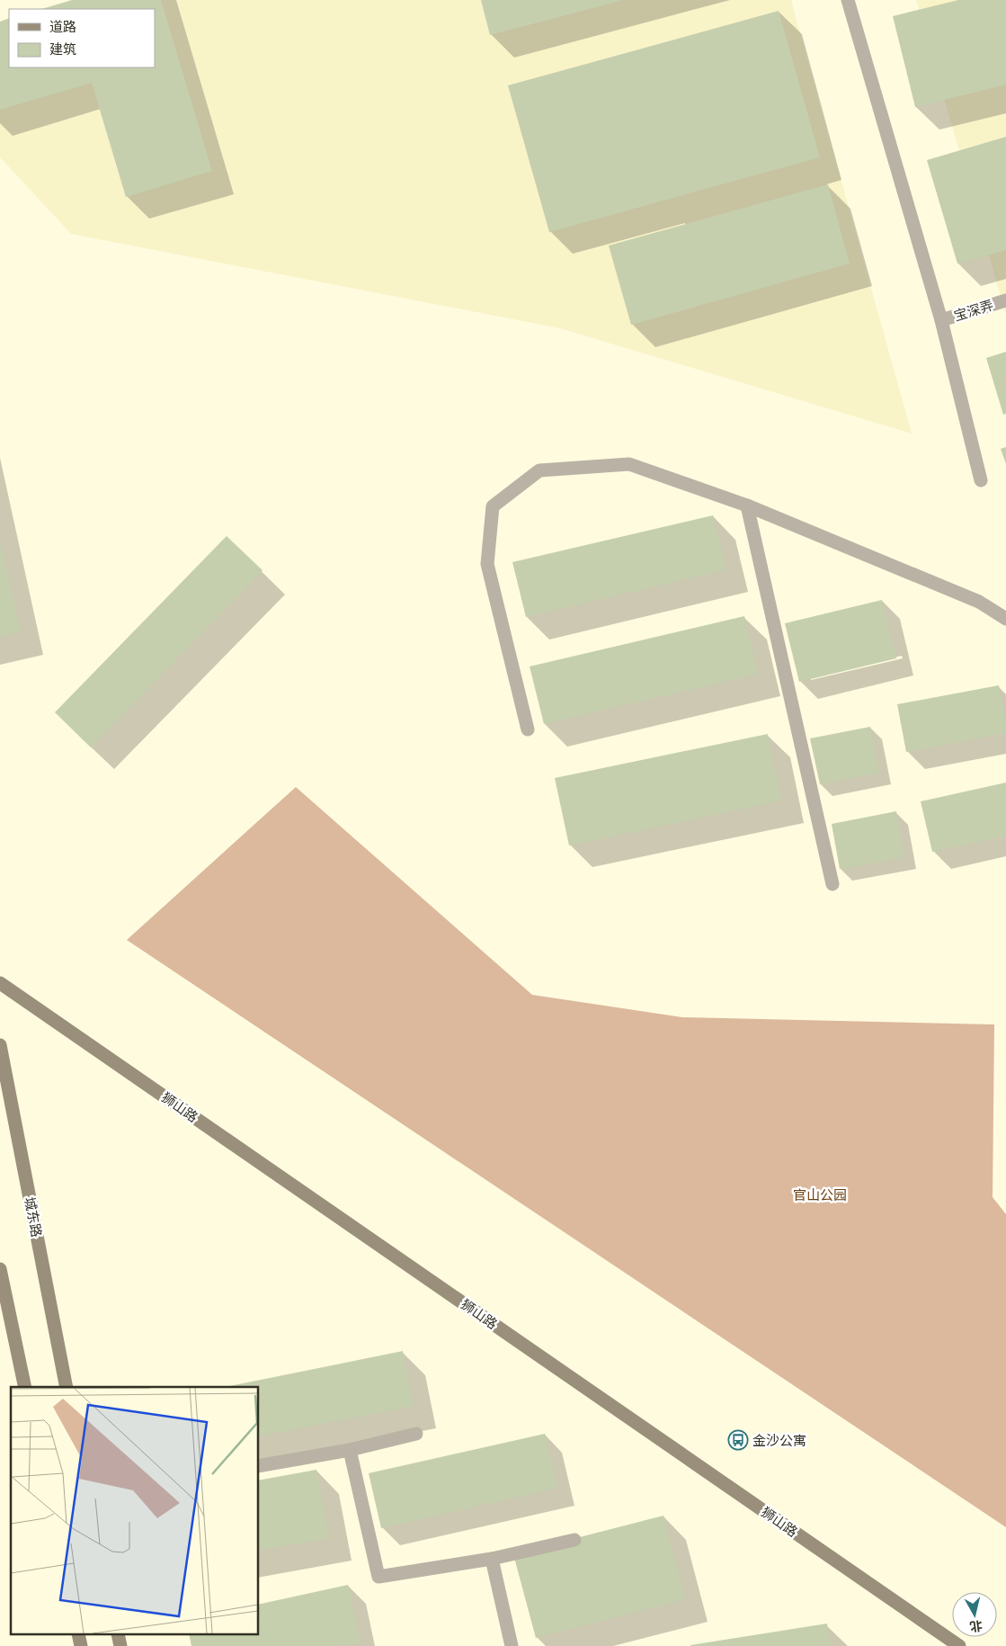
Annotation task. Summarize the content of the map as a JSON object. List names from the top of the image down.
{
  "streets": {
    "main road": ["狮山路", "城东路"],
    "street": ["宝深弄"]
  },
  "parks": ["官山公园"],
  "places": {
    "bus stop": ["金沙公寓"]
  },
  "legend": ["道路", "建筑"],
  "north": "bottom"
}
